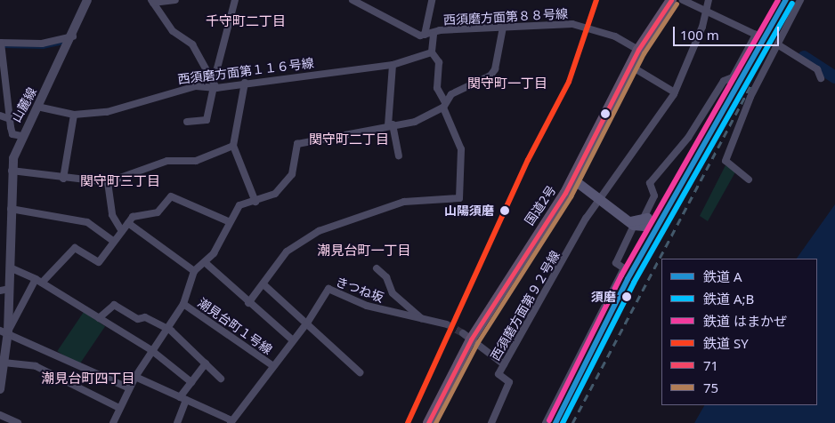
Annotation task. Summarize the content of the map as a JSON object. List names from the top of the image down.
{
  "streets": {
    "highway": ["国道2号"],
    "street": [
      "西須磨方面第８８号線",
      "西須磨方面第１１６号線",
      "山麓線",
      "きつね坂",
      "西須磨方面第９２号線",
      "潮見台町１号線"
    ]
  },
  "crossings": [
    ["西須磨方面第８８号線", "国道2号"],
    ["西須磨方面第１１６号線", "山麓線"]
  ],
  "districts": [
    "千守町二丁目",
    "関守町一丁目",
    "関守町二丁目",
    "関守町三丁目",
    "潮見台町一丁目",
    "潮見台町四丁目"
  ],
  "places": ["山陽須磨", "須磨"],
  "lines": [
    "rail line A",
    "rail line はまかぜ",
    "rail line SY",
    "transit line 71",
    "rail line A;B",
    "transit line 75"
  ],
  "legend": [
    "鉄道 A",
    "鉄道 A;B",
    "鉄道 はまかぜ",
    "鉄道 SY",
    "71",
    "75"
  ],
  "scale_bar": "100 m"
}
